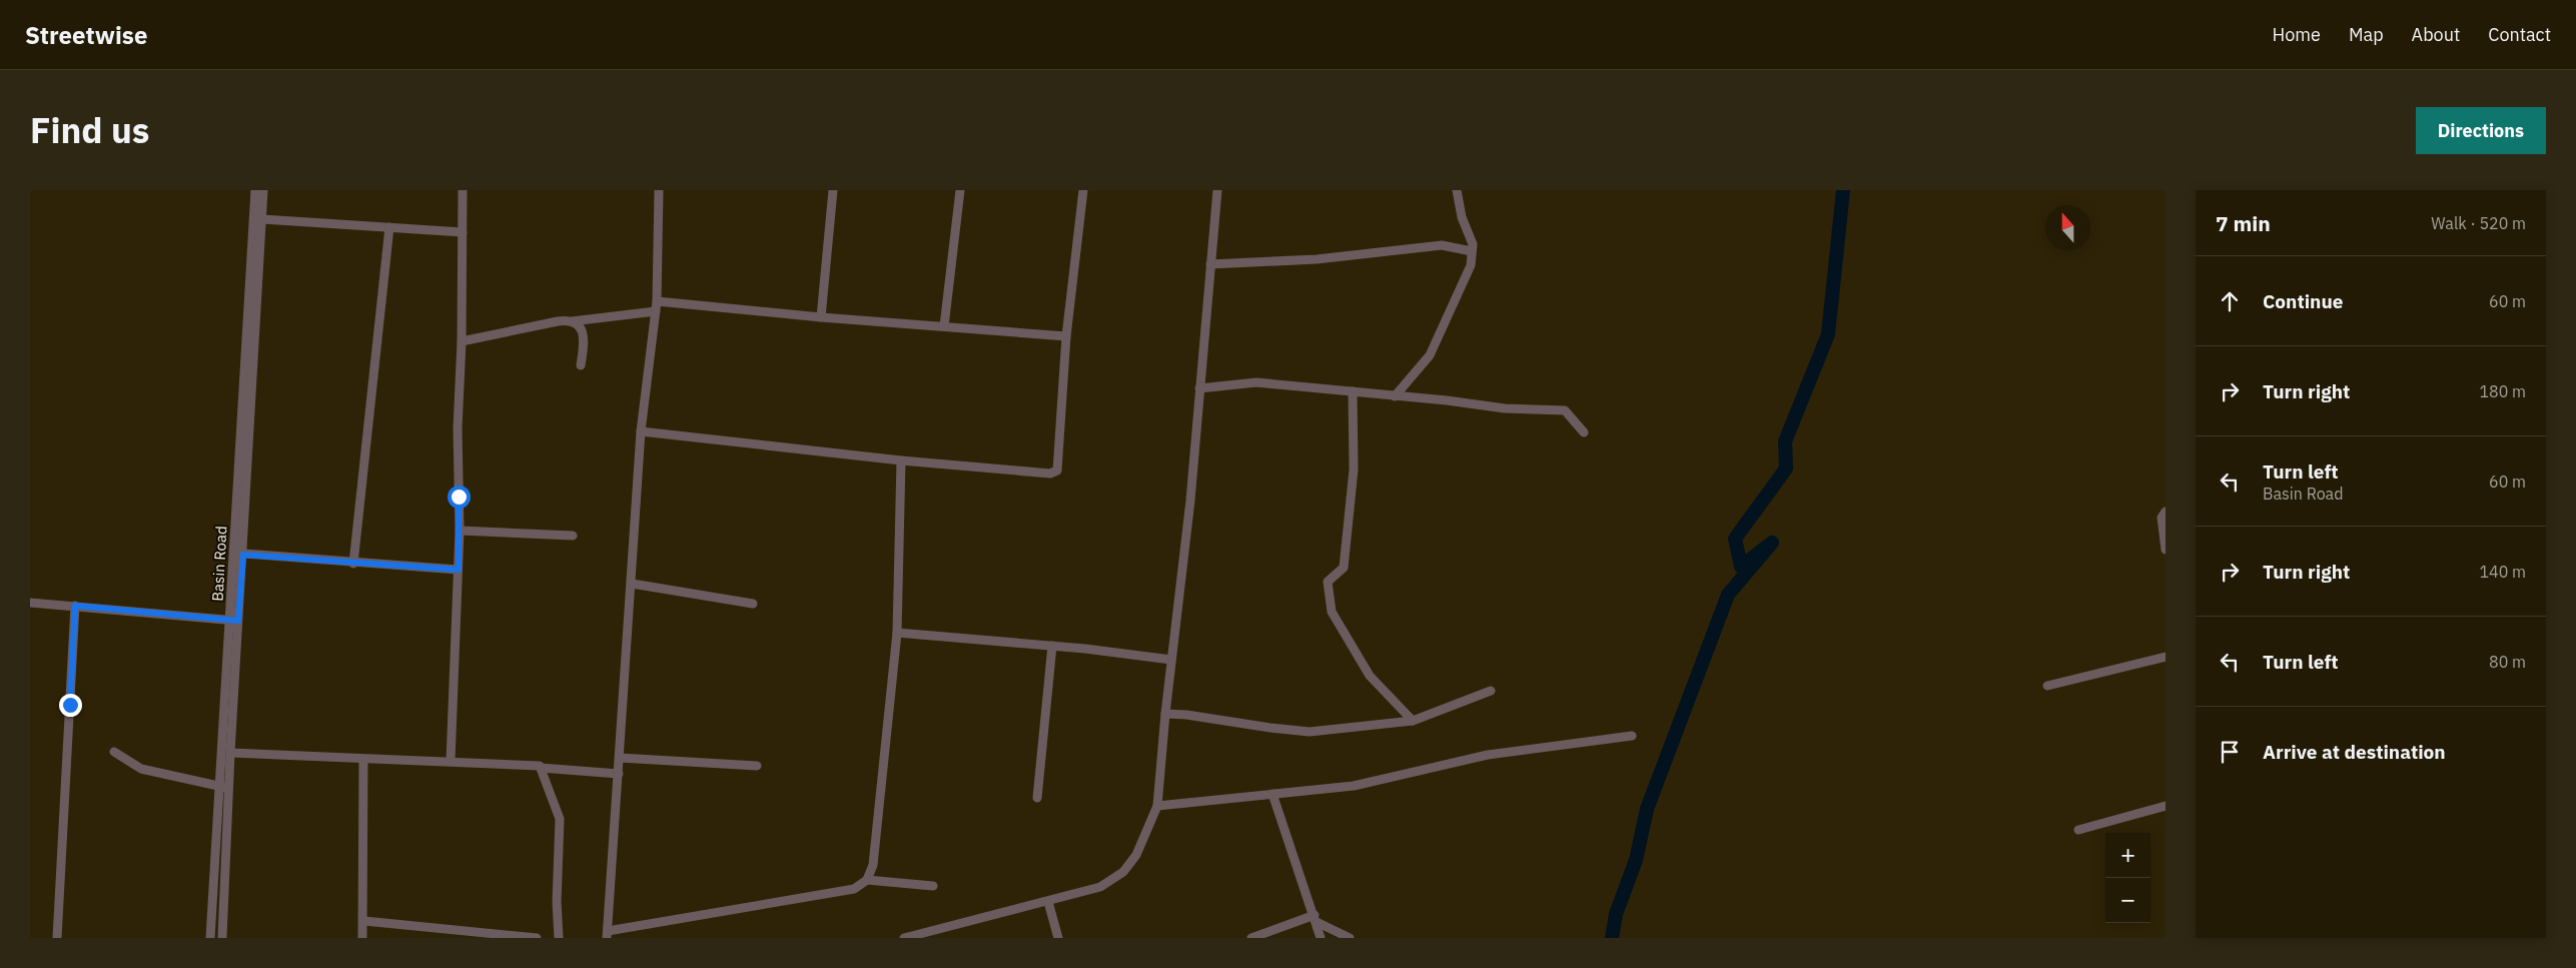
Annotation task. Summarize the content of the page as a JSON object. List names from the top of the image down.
{
  "streets": {
    "street": ["Basin Road"]
  },
  "north": "top",
  "page": {
    "header": "Streetwise",
    "nav": [
      "Home",
      "Map",
      "About",
      "Contact"
    ],
    "title": "Find us",
    "buttons": "Directions",
    "heading": ["7 min", "Walk · 520 m"],
    "list": [
      ["Continue", "60 m"],
      ["Turn right", "180 m"],
      ["Turn left", "Basin Road", "60 m"],
      ["Turn right", "140 m"],
      ["Turn left", "80 m"],
      "Arrive at destination"
    ],
    "map_buttons": ["+", "−"]
  }
}
